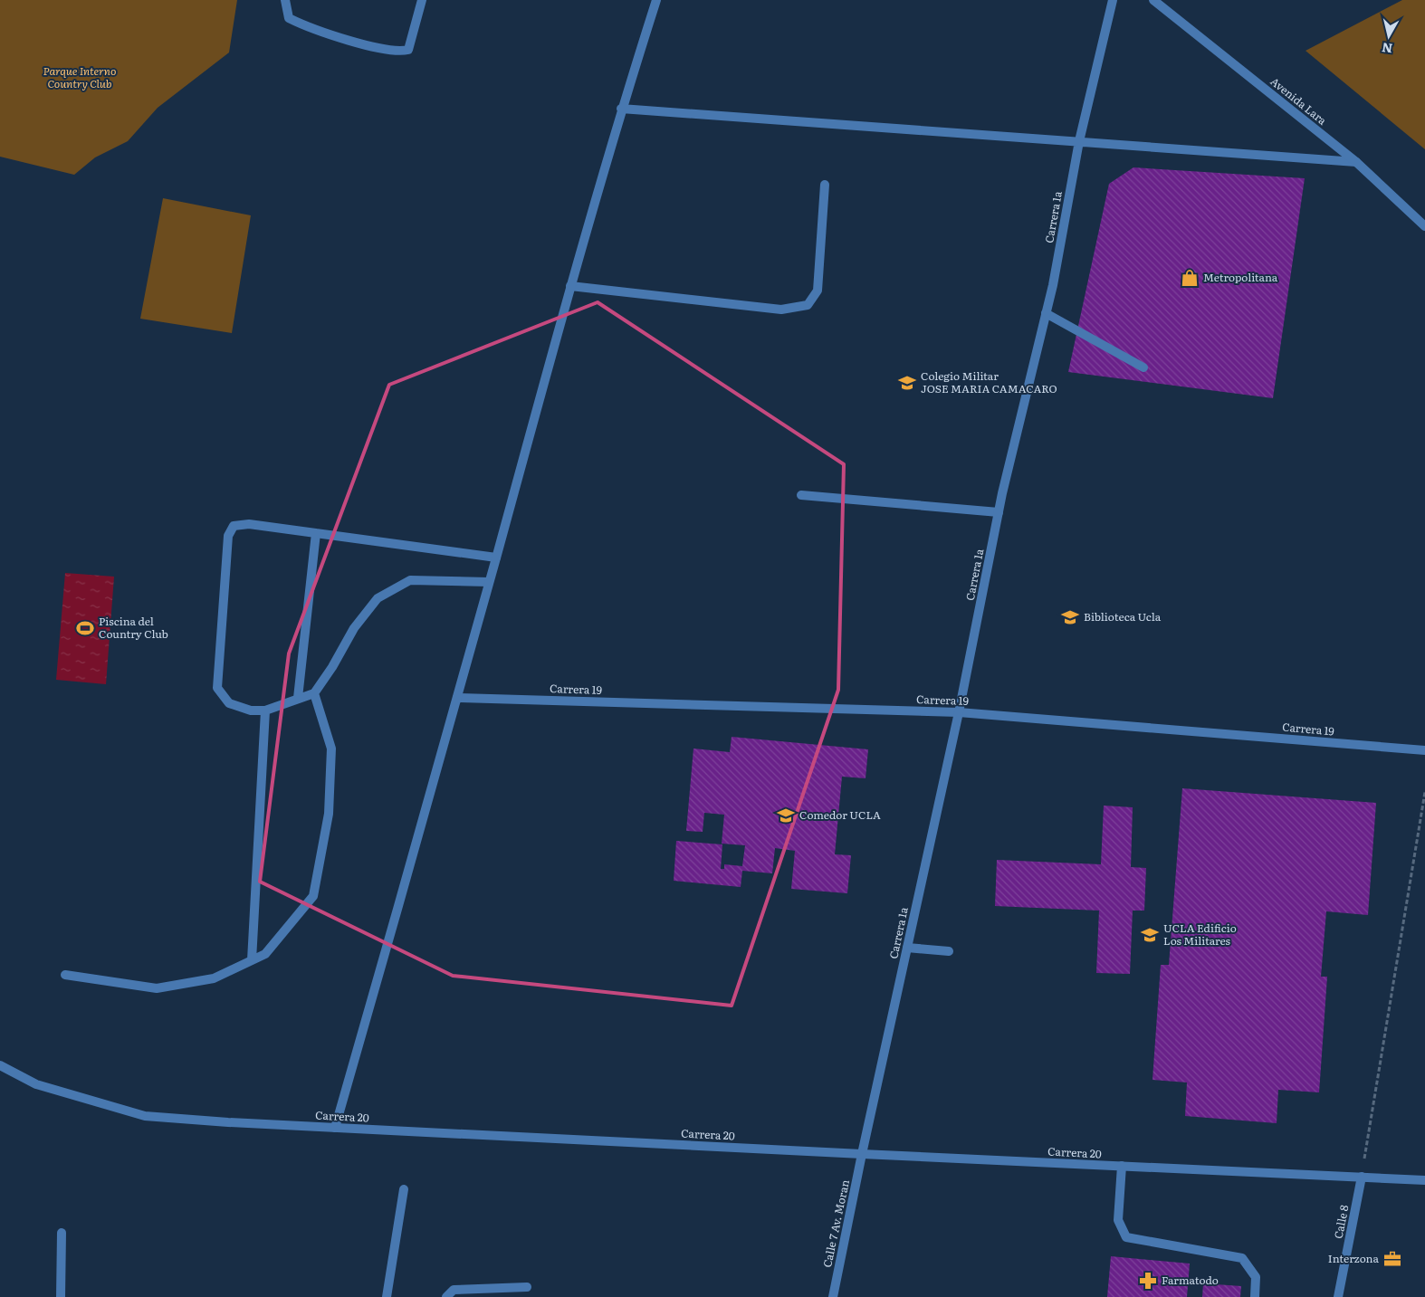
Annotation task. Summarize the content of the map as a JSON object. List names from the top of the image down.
{
  "streets": {
    "street": [
      "Avenida Lara",
      "Carrera 1a",
      "Carrera 19",
      "Carrera 20",
      "Calle 8",
      "Calle 7 Av. Moran"
    ]
  },
  "crossings": [
    ["Carrera 1a", "Carrera 19"],
    ["Carrera 1a", "Carrera 20"],
    ["Carrera 1a", "Calle 7 Av. Moran"],
    ["Carrera 20", "Calle 8"],
    ["Carrera 20", "Calle 7 Av. Moran"]
  ],
  "parks": ["Parque Interno Country Club"],
  "places": {
    "shop": ["Metropolitana"],
    "school or university": [
      "Colegio Militar JOSE MARIA CAMACARO",
      "Biblioteca Ucla",
      "Comedor UCLA",
      "UCLA Edificio Los Militares"
    ],
    "sports": ["Piscina del Country Club"],
    "office": ["Interzona"],
    "pharmacy": ["Farmatodo"]
  },
  "north": "bottom"
}
